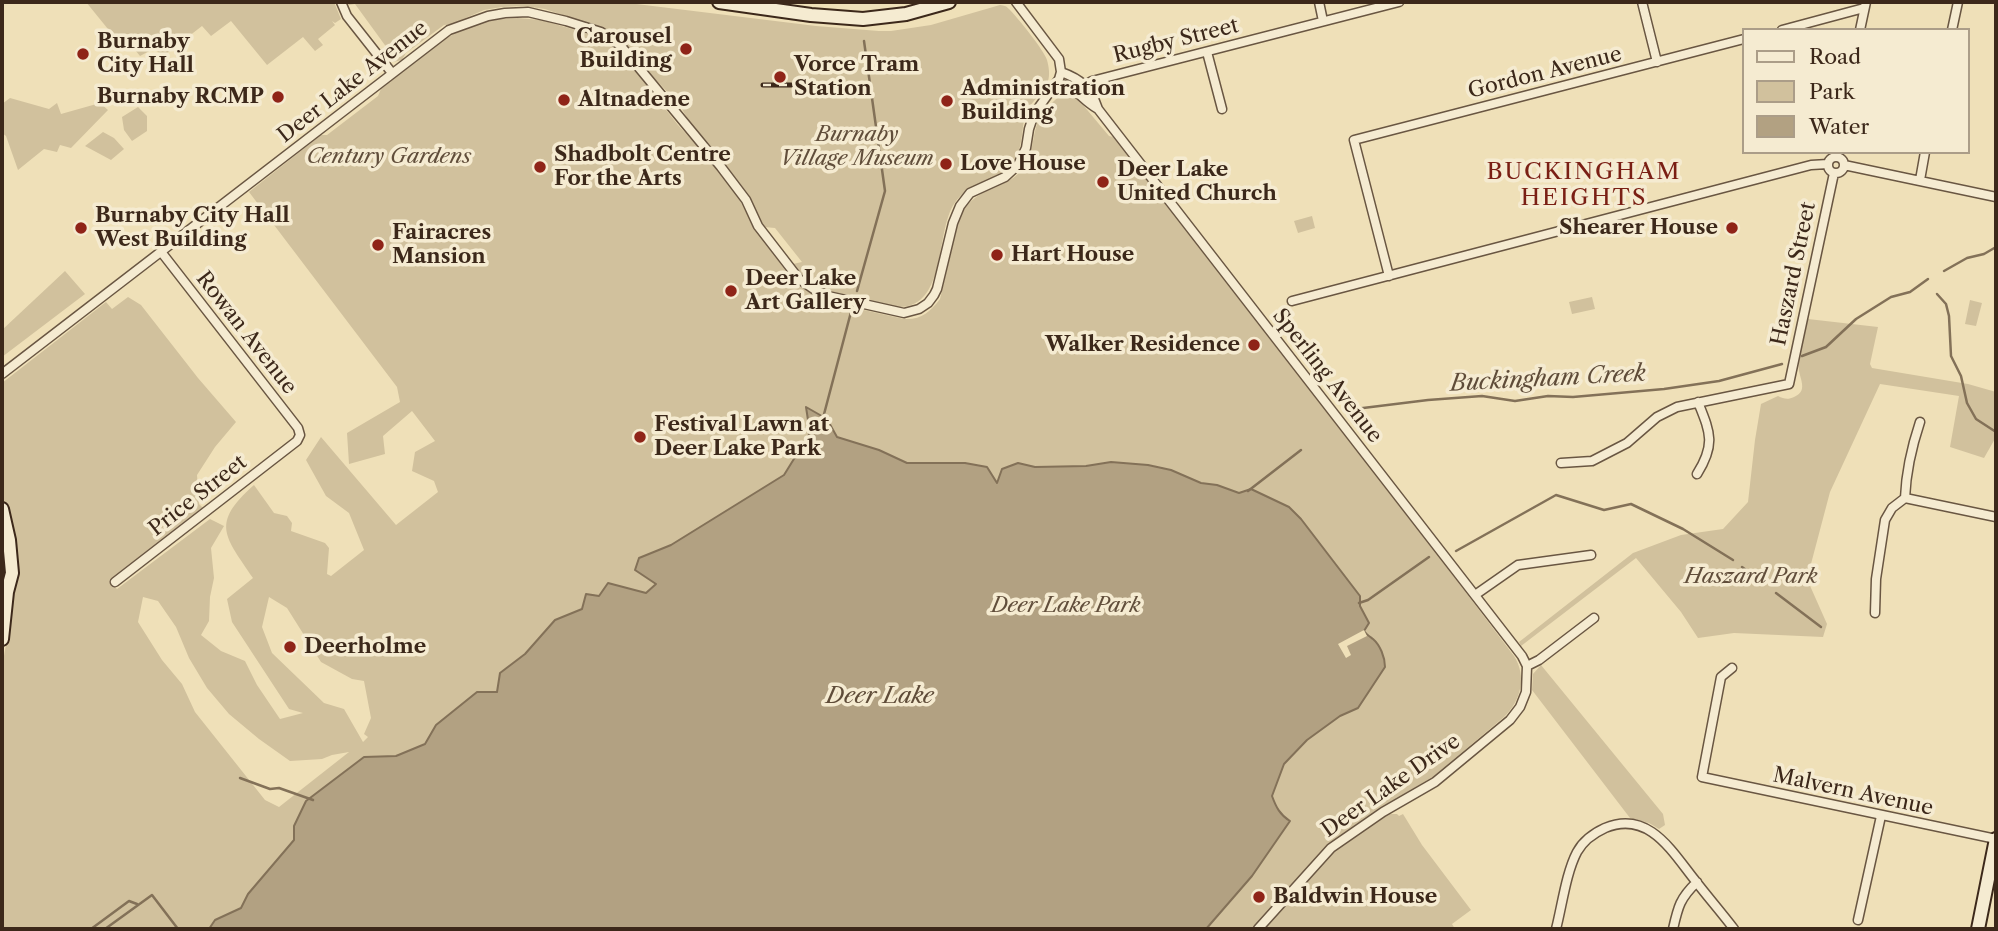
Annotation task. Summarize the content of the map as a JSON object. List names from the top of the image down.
{
  "streets": {
    "street": [
      "Rugby Street",
      "Gordon Avenue",
      "Deer Lake Avenue",
      "Haszard Street",
      "Rowan Avenue",
      "Sperling Avenue",
      "Price Street",
      "Deer Lake Drive",
      "Malvern Avenue"
    ]
  },
  "crossings": [
    ["Rugby Street", "Sperling Avenue"],
    ["Deer Lake Avenue", "Rowan Avenue"],
    ["Deer Lake Avenue", "Sperling Avenue"],
    ["Rowan Avenue", "Price Street"],
    ["Sperling Avenue", "Deer Lake Drive"]
  ],
  "districts": ["BUCKINGHAM HEIGHTS"],
  "water": ["Buckingham Creek", "Deer Lake"],
  "parks": [
    "Burnaby Village Museum",
    "Century Gardens",
    "Haszard Park",
    "Deer Lake Park"
  ],
  "places": [
    "Carousel Building",
    "Burnaby City Hall",
    "Vorce Tram Station",
    "Burnaby RCMP",
    "Altnadene",
    "Administration Building",
    "Love House",
    "Shadbolt Centre For the Arts",
    "Deer Lake United Church",
    "Burnaby City Hall West Building",
    "Shearer House",
    "Fairacres Mansion",
    "Hart House",
    "Deer Lake Art Gallery",
    "Walker Residence",
    "Festival Lawn at Deer Lake Park",
    "Deerholme",
    "Baldwin House"
  ],
  "legend": ["Road", "Park", "Water"]
}
